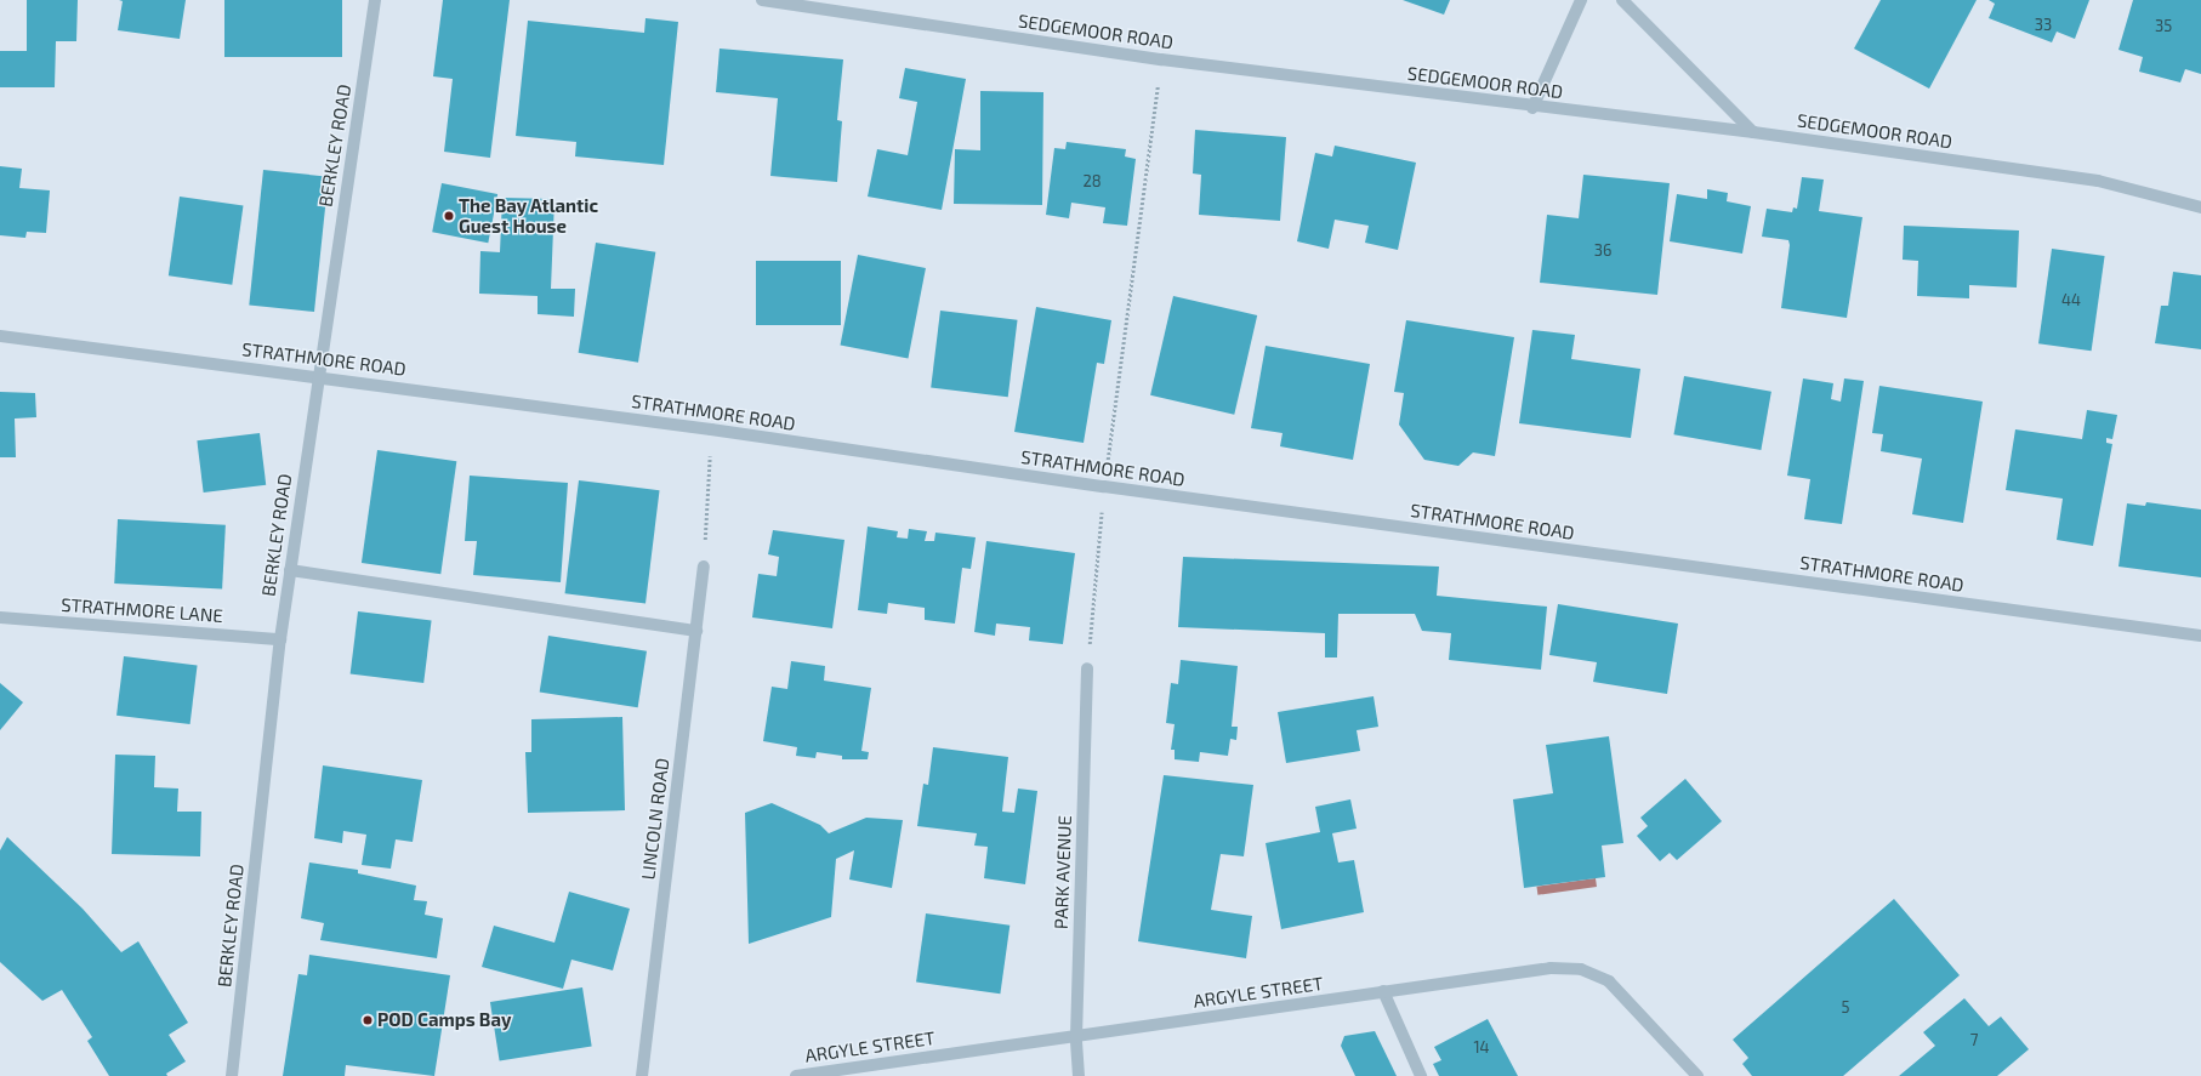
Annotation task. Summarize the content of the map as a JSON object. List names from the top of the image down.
{
  "streets": {
    "street": [
      "SEDGEMOOR ROAD",
      "BERKLEY ROAD",
      "STRATHMORE ROAD",
      "STRATHMORE LANE",
      "LINCOLN ROAD",
      "PARK AVENUE",
      "ARGYLE STREET"
    ]
  },
  "crossings": [
    ["BERKLEY ROAD", "STRATHMORE ROAD"],
    ["BERKLEY ROAD", "STRATHMORE LANE"],
    ["PARK AVENUE", "ARGYLE STREET"]
  ],
  "places": ["The Bay Atlantic Guest House", "POD Camps Bay"],
  "house_numbers": [
    "33",
    "35",
    "28",
    "36",
    "44",
    "5",
    "7",
    "14"
  ]
}
